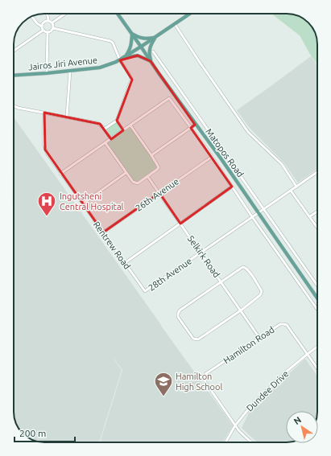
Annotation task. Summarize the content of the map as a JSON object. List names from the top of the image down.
{
  "streets": {
    "main road": ["Jairos Jiri Avenue", "Matopos Road"],
    "street": [
      "26th Avenue",
      "Rentrew Road",
      "Selkirk Road",
      "28th Avenue",
      "Hamilton Road",
      "Dundee Drive"
    ]
  },
  "crossings": [
    ["Jairos Jiri Avenue", "Matopos Road"],
    ["Matopos Road", "28th Avenue"],
    ["26th Avenue", "Rentrew Road"],
    ["26th Avenue", "Selkirk Road"],
    ["Rentrew Road", "28th Avenue"],
    ["Selkirk Road", "28th Avenue"],
    ["Selkirk Road", "Hamilton Road"],
    ["Hamilton Road", "Dundee Drive"]
  ],
  "places": {
    "hospital": ["Ingutsheni Central Hospital"],
    "school or university": ["Hamilton High School"]
  },
  "scale_bar": "200 m",
  "north": "top left"
}
